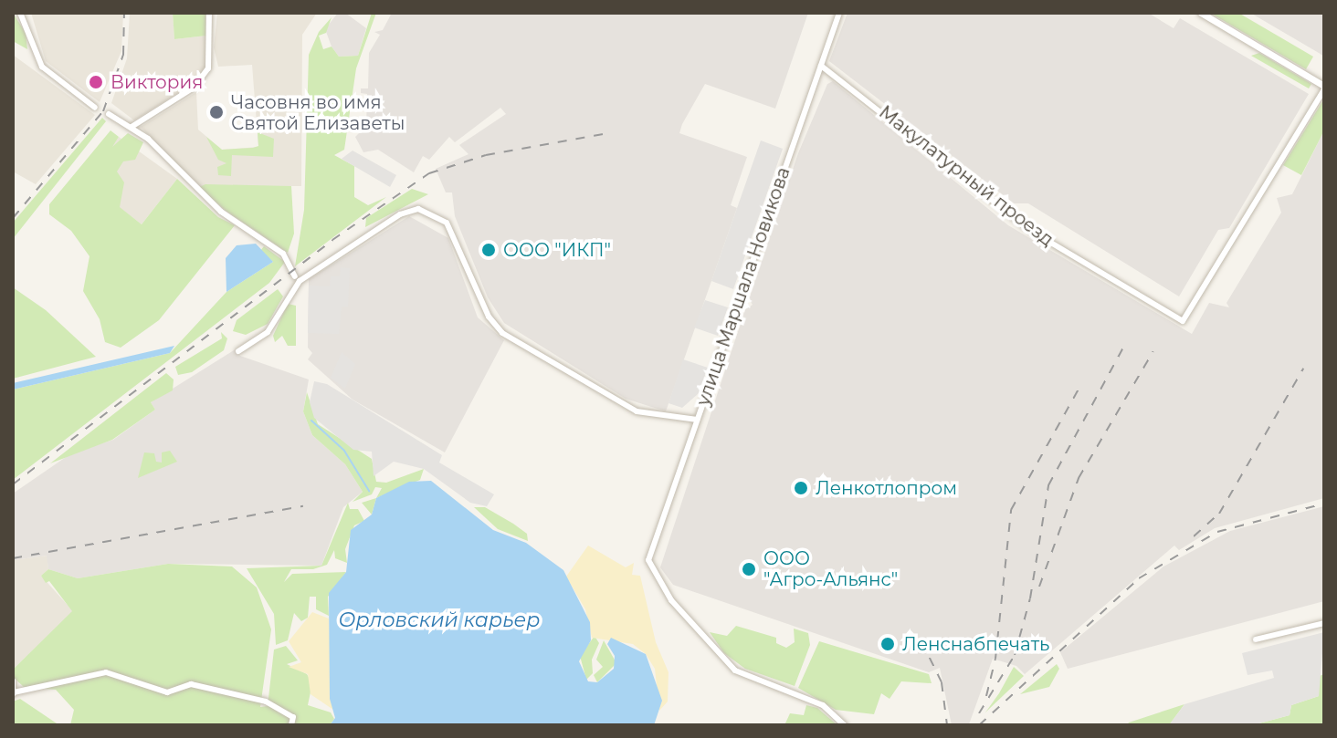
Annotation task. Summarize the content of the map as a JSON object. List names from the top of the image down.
{
  "streets": {
    "street": ["Макулатурный проезд", "улица Маршала Новикова"]
  },
  "crossings": [
    ["Макулатурный проезд", "улица Маршала Новикова"]
  ],
  "water": ["Орловский карьер"],
  "places": [
    "Виктория",
    "Часовня во имя Святой Елизаветы",
    "ООО \"ИКП\"",
    "Ленкотлопром",
    "ООО \"Агро-Альянс\"",
    "Ленснабпечать"
  ]
}
